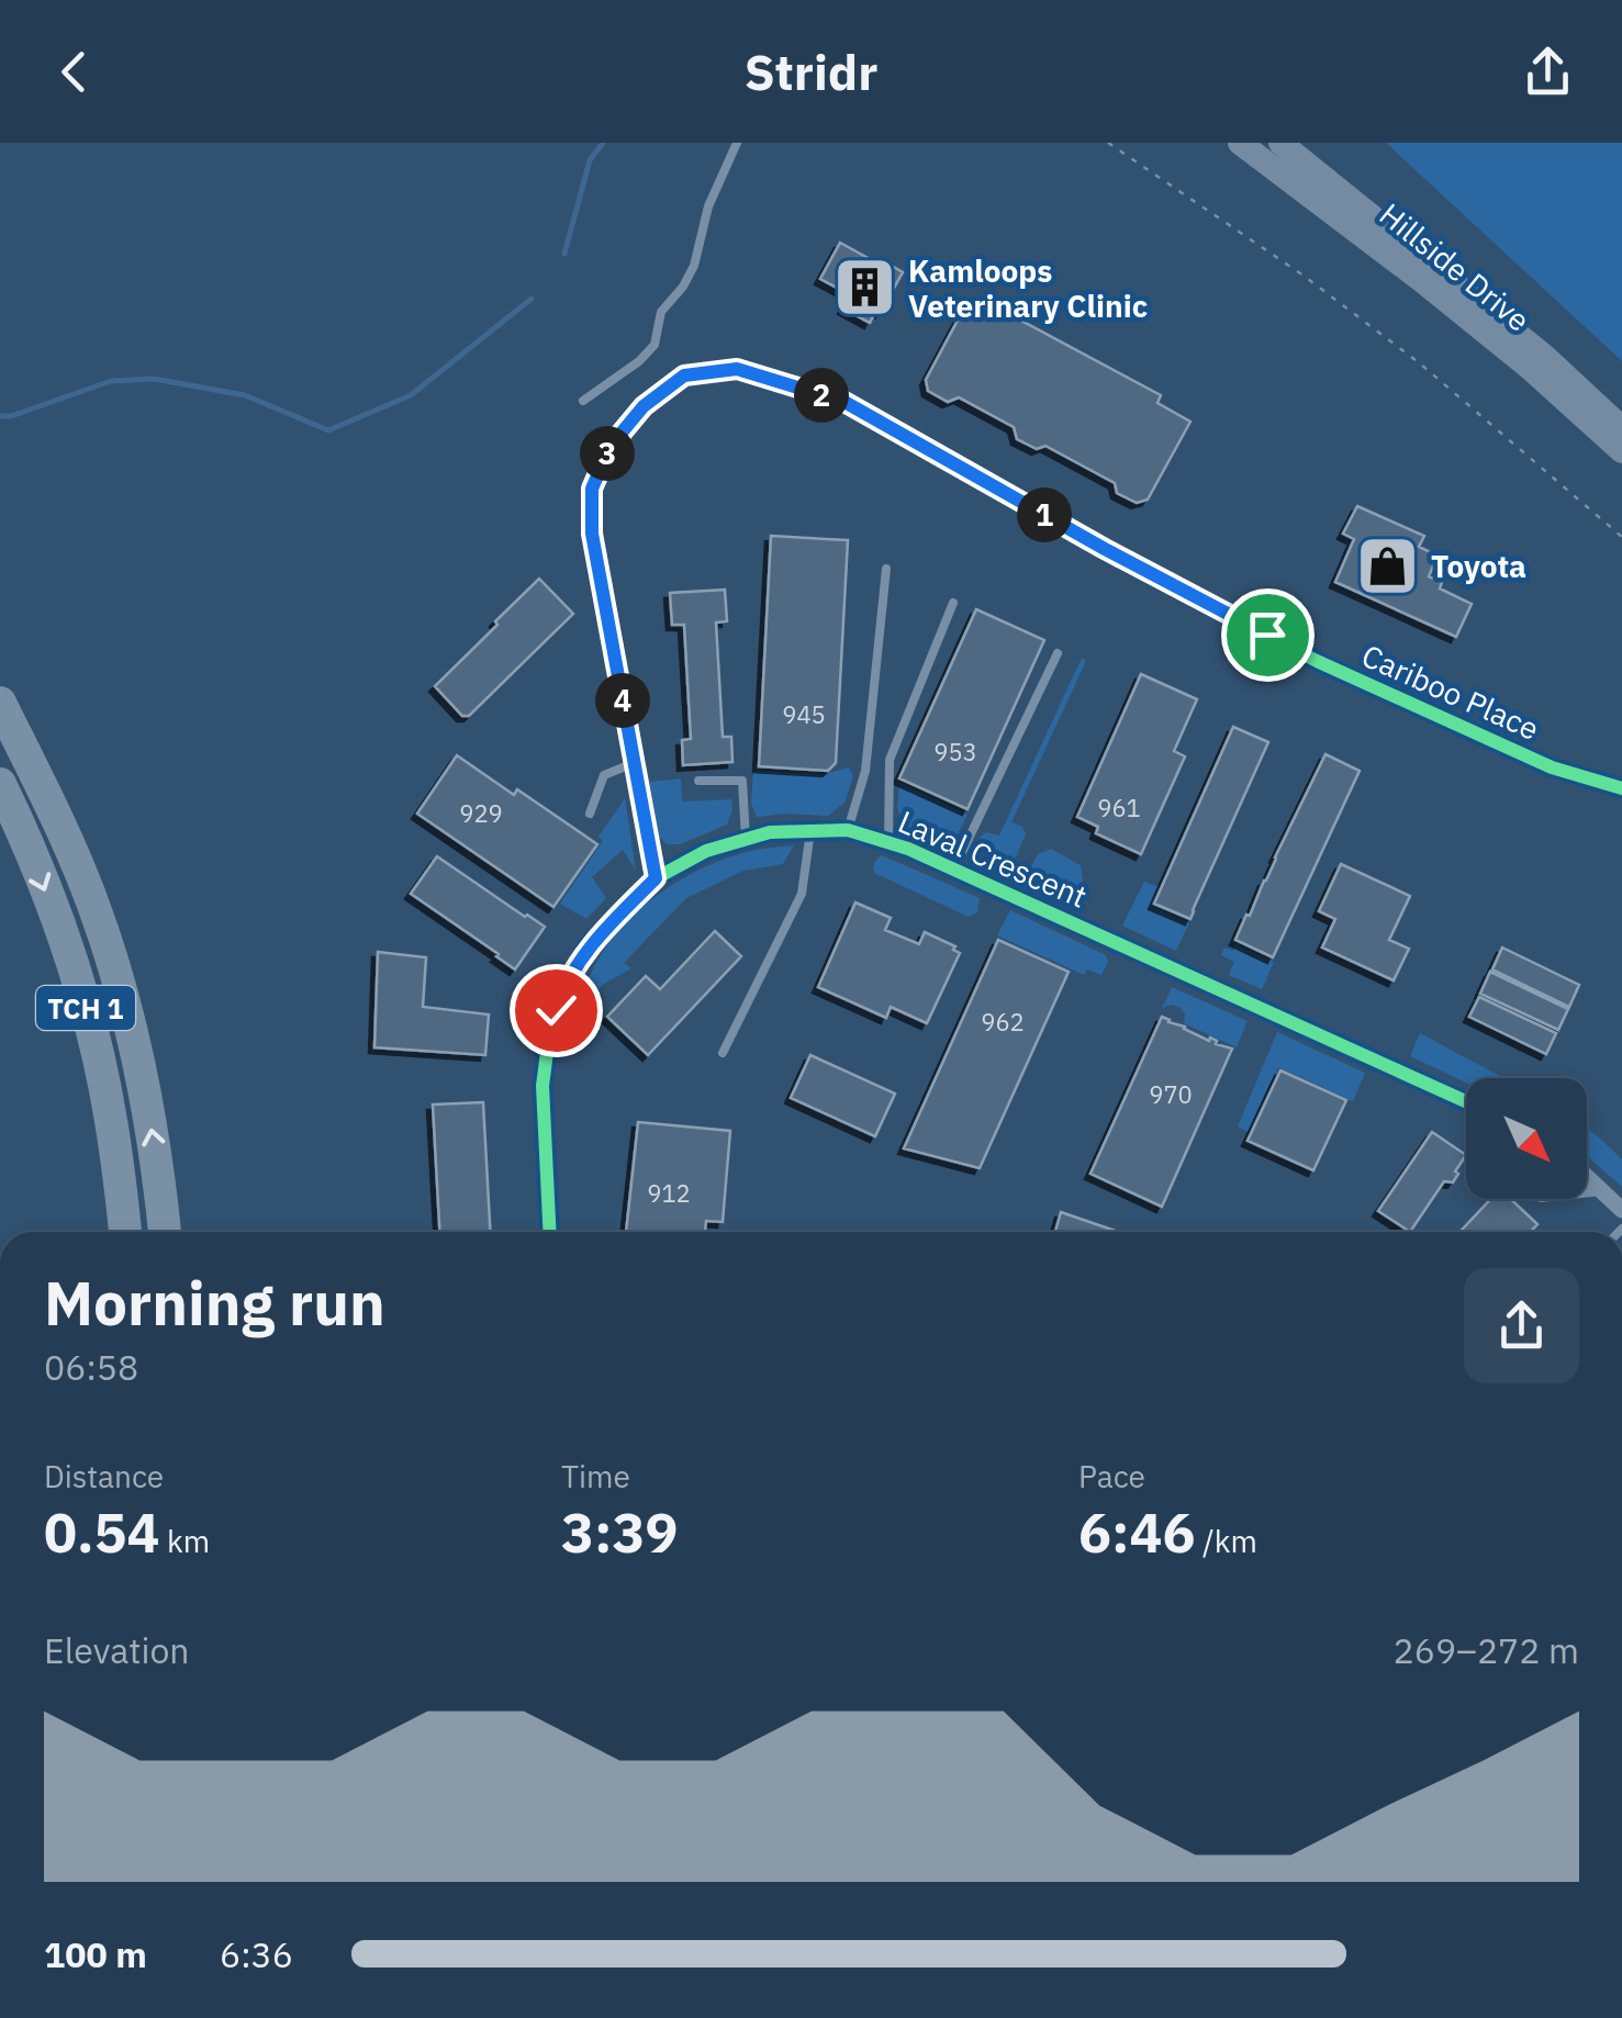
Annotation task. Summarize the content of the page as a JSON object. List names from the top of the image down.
{
  "streets": {
    "highway": ["TCH 1"],
    "main road": ["Hillside Drive"],
    "street": ["Cariboo Place", "Laval Crescent"]
  },
  "crossings": [
    ["Cariboo Place", "Laval Crescent"]
  ],
  "places": {
    "building": ["Kamloops Veterinary Clinic"],
    "shop": ["Toyota"]
  },
  "house_numbers": [
    "945",
    "953",
    "961",
    "929",
    "962",
    "970",
    "912"
  ],
  "north": "bottom right",
  "page": {
    "header": "Stridr",
    "pins": [
      "2",
      "3",
      "1",
      "4"
    ],
    "heading": ["Morning run", "06:58"],
    "stats": [
      ["Distance", "0.54 km"],
      ["Time", "3:39"],
      ["Pace", "6:46 /km"]
    ],
    "chart": ["Elevation", "269–272 m"],
    "list": [
      {
        "name": "100 m",
        "note": "6:36"
      }
    ]
  }
}
